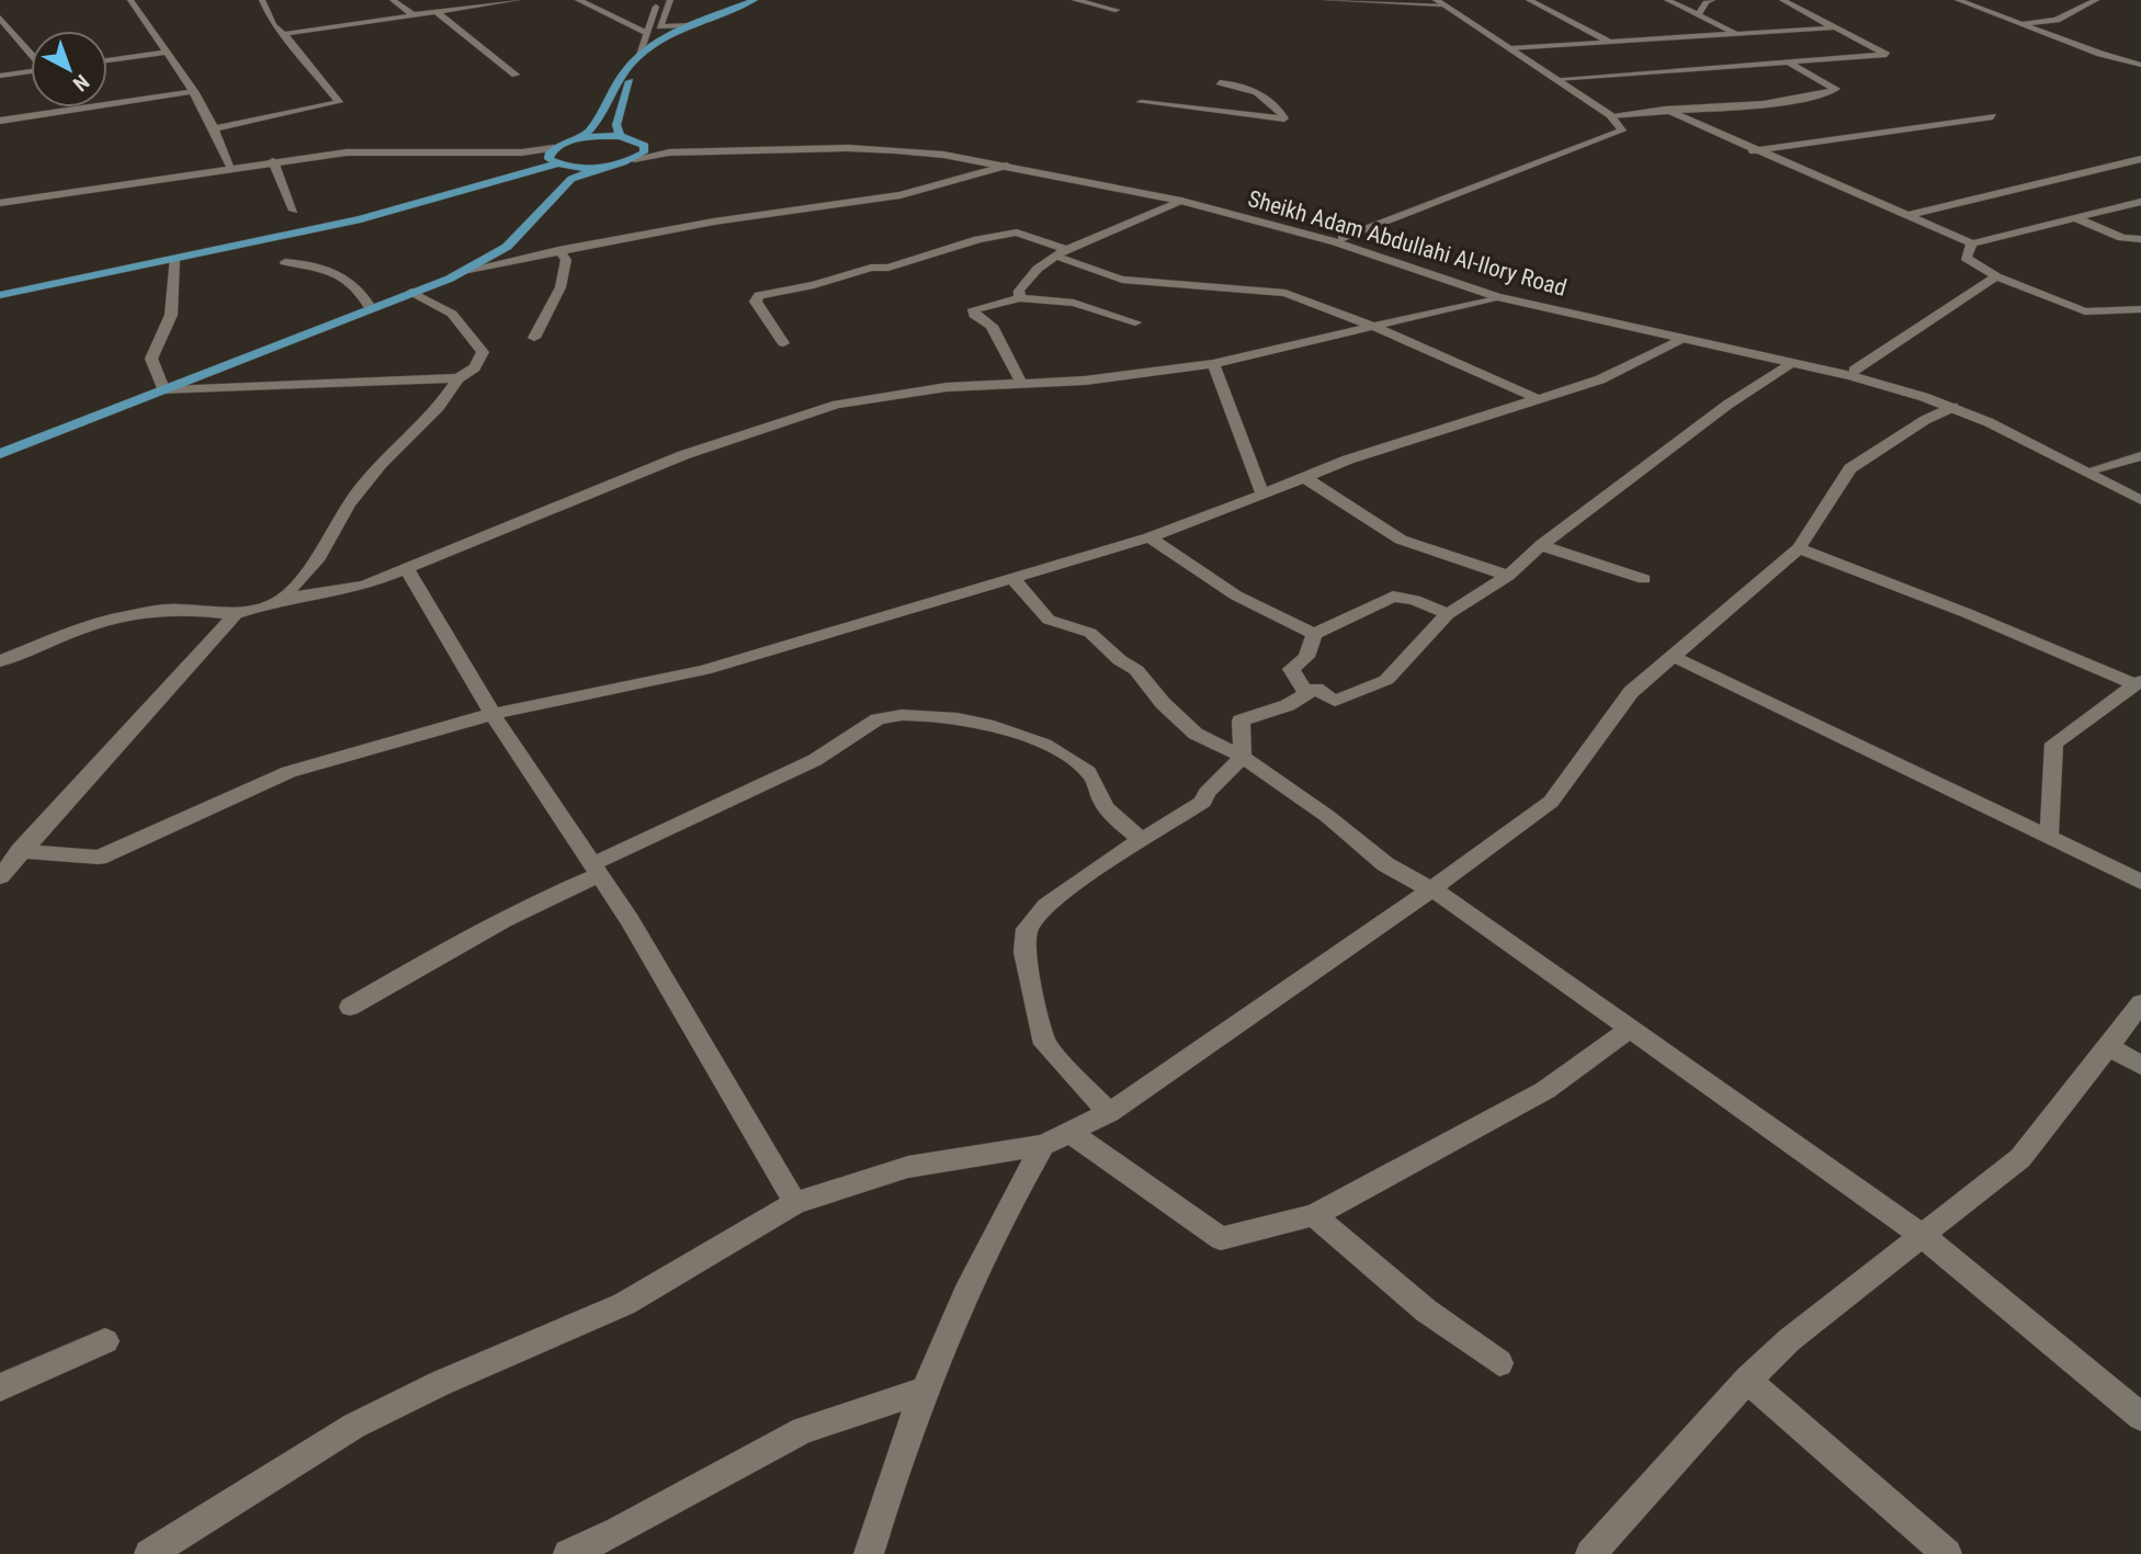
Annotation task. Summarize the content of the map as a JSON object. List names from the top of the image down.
{
  "streets": {
    "street": ["Sheikh Adam Abdullahi Al-Ilory Road"]
  },
  "north": "bottom right"
}
